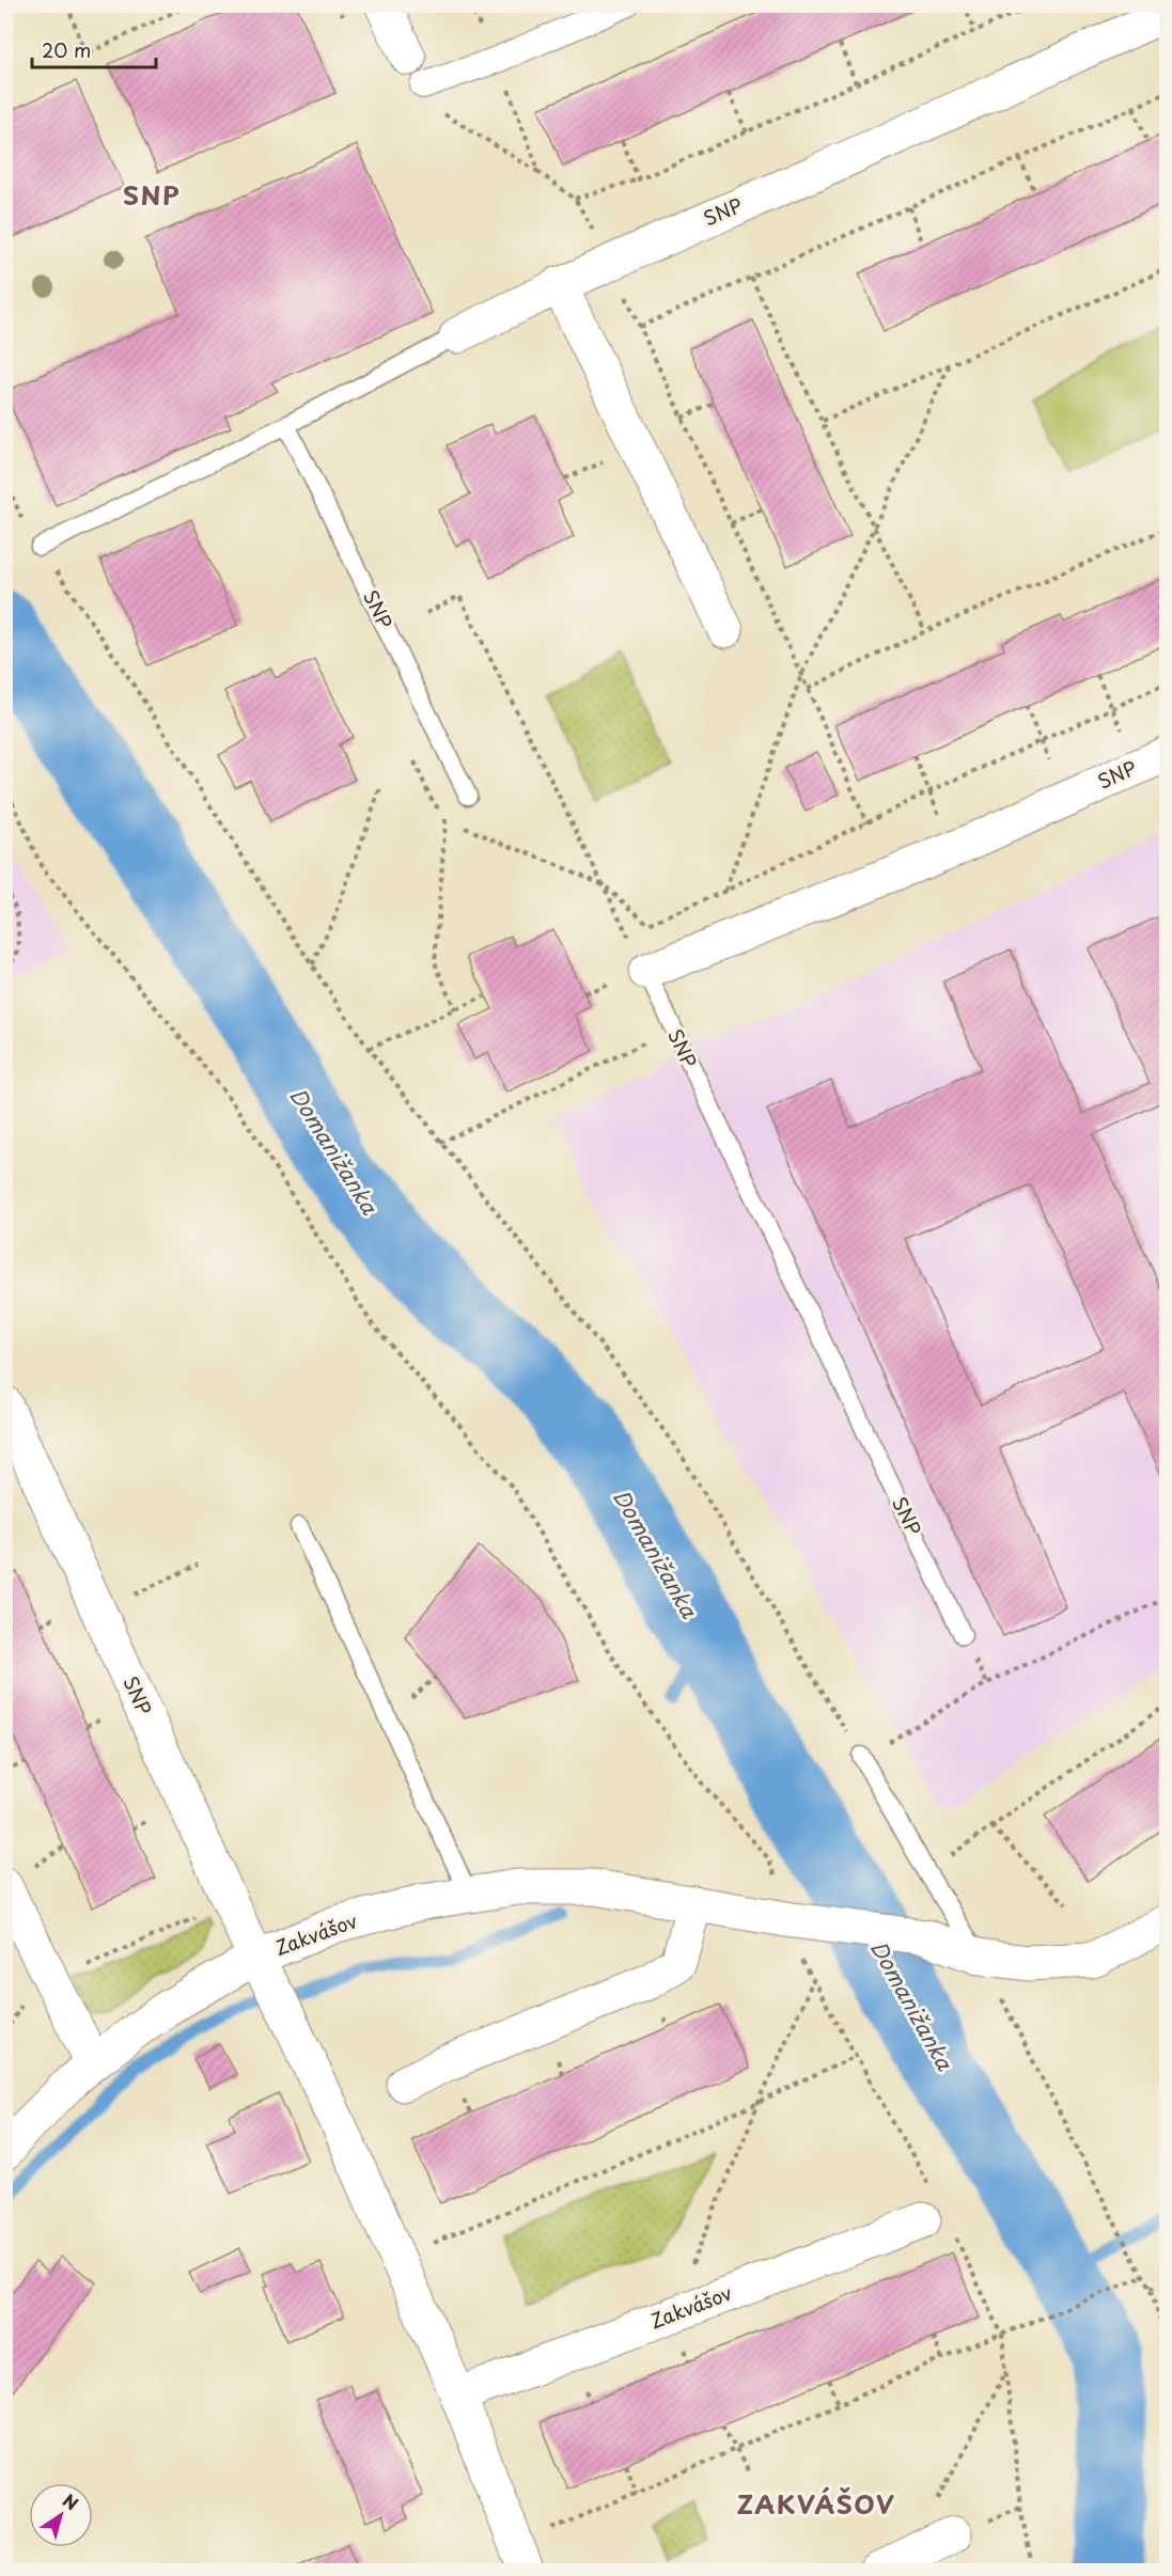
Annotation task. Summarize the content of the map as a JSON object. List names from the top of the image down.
{
  "streets": {
    "street": ["SNP", "Zakvášov"]
  },
  "crossings": [
    ["SNP", "Zakvášov"]
  ],
  "districts": ["SNP", "ZAKVÁŠOV"],
  "water": ["Domanižanka"],
  "scale_bar": "20 m",
  "north": "top right"
}
